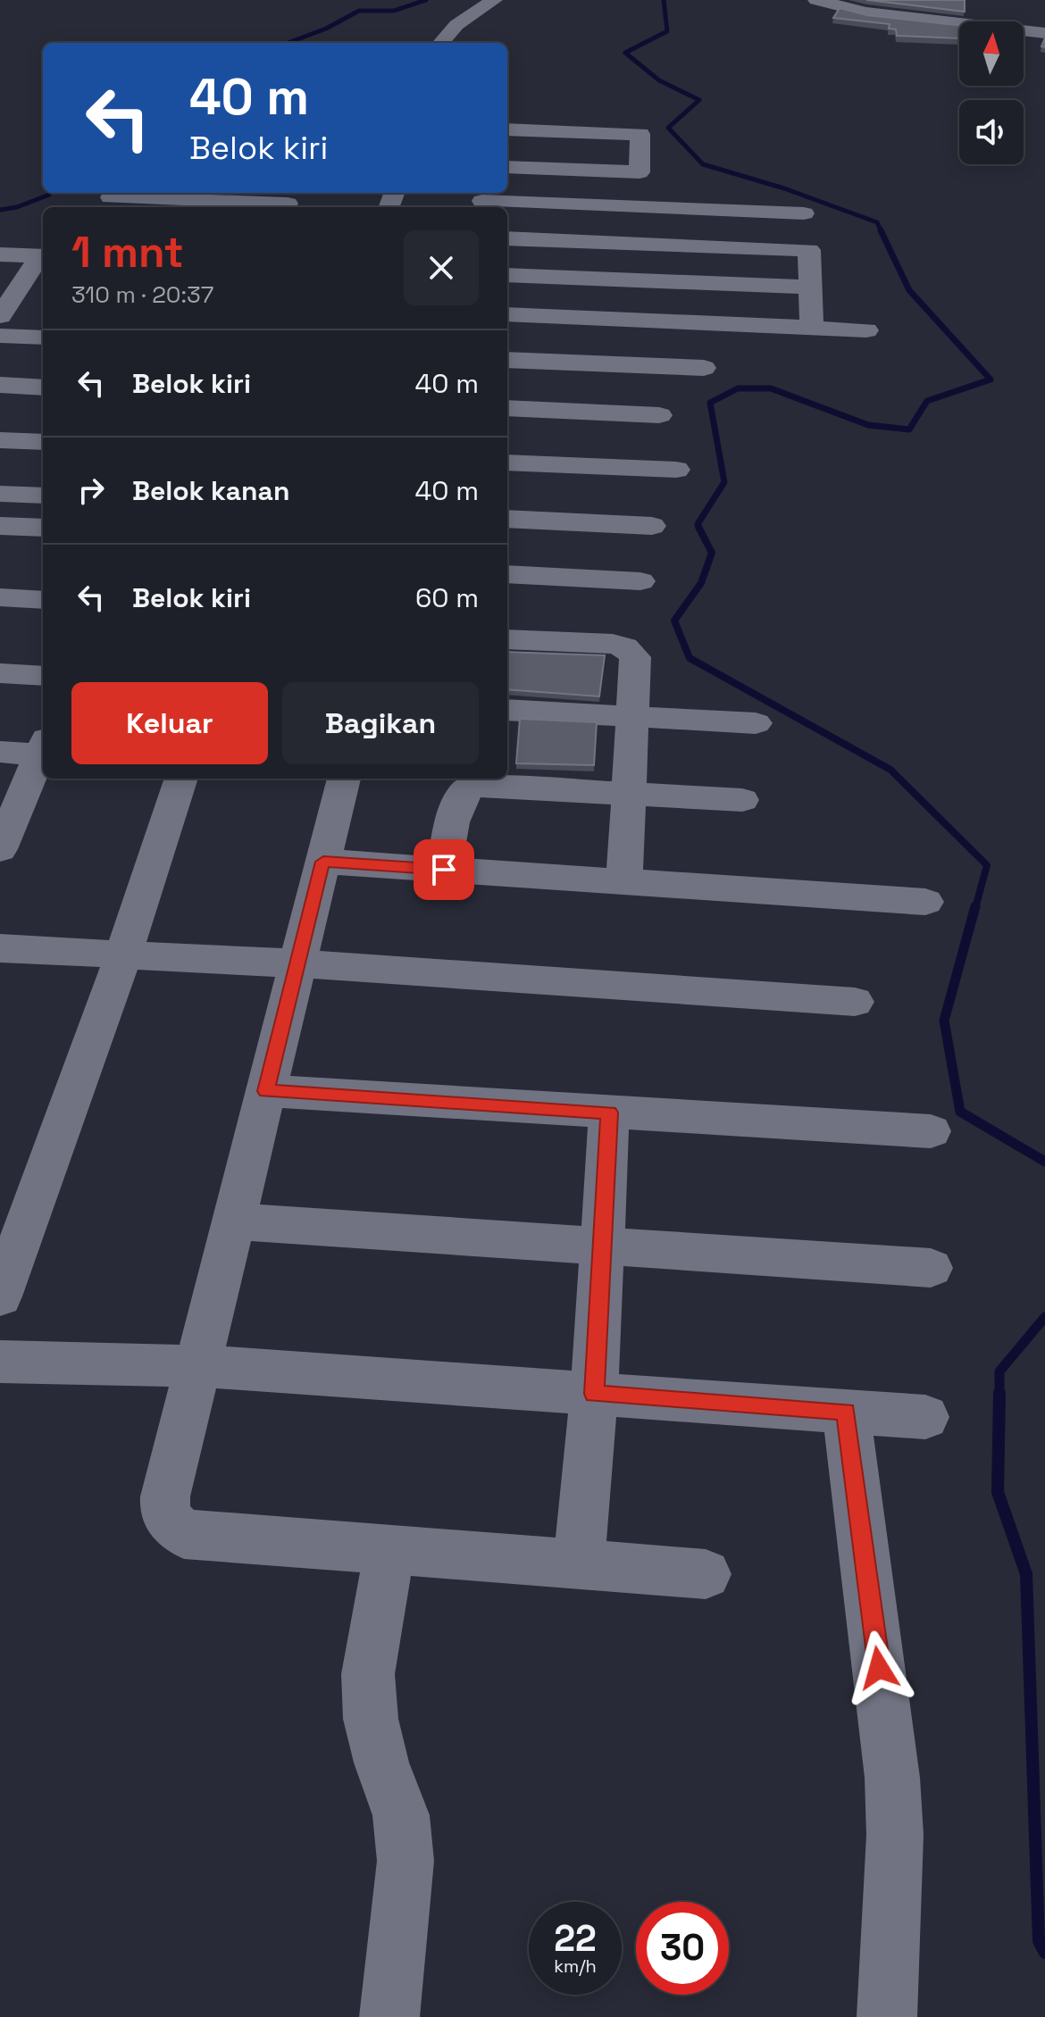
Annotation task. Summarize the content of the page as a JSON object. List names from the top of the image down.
{
  "north": "top",
  "page": {
    "turn": ["40 m", "Belok kiri"],
    "heading": ["1 mnt", "310 m · 20:37"],
    "list": [
      {
        "name": "Belok kiri",
        "value": "40 m"
      },
      {
        "name": "Belok kanan",
        "value": "40 m"
      },
      {
        "name": "Belok kiri",
        "value": "60 m"
      }
    ],
    "buttons": ["Keluar", "Bagikan"],
    "speed": "22 km/h",
    "limit": "30"
  }
}
